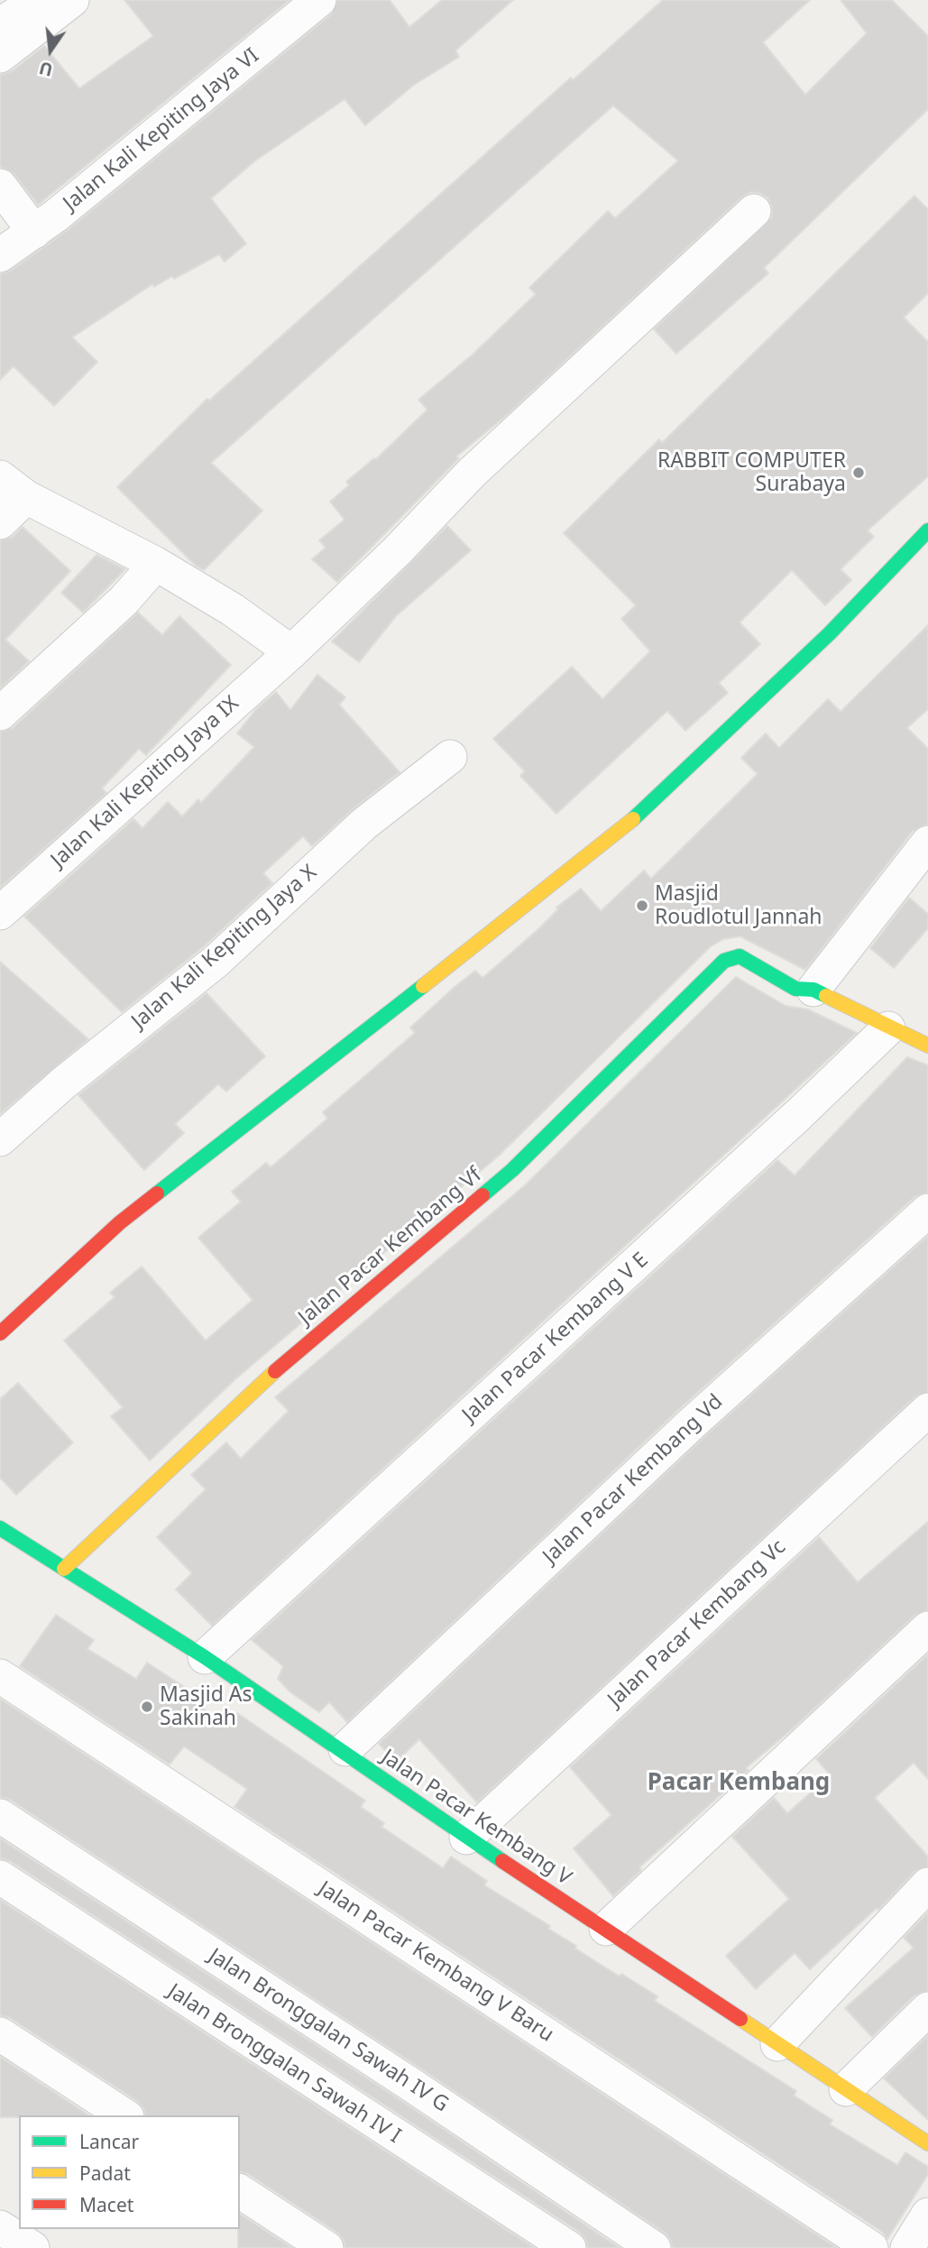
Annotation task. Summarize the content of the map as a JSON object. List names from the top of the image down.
{
  "streets": {
    "street": [
      "Jalan Kali Kepiting Jaya VI",
      "Jalan Kali Kepiting Jaya IX",
      "Jalan Kali Kepiting Jaya X",
      "Jalan Pacar Kembang Vf",
      "Jalan Pacar Kembang V E",
      "Jalan Pacar Kembang Vd",
      "Jalan Pacar Kembang Vc",
      "Jalan Pacar Kembang V",
      "Jalan Pacar Kembang V Baru",
      "Jalan Bronggalan Sawah IV G",
      "Jalan Bronggalan Sawah IV I"
    ]
  },
  "crossings": [
    ["Jalan Pacar Kembang Vf", "Jalan Pacar Kembang V"],
    ["Jalan Pacar Kembang V E", "Jalan Pacar Kembang V"],
    ["Jalan Pacar Kembang Vd", "Jalan Pacar Kembang V"],
    ["Jalan Pacar Kembang Vc", "Jalan Pacar Kembang V"]
  ],
  "districts": ["Pacar Kembang"],
  "places": ["RABBIT COMPUTER Surabaya", "Masjid Roudlotul Jannah", "Masjid As Sakinah"],
  "legend": ["Lancar", "Padat", "Macet"],
  "north": "bottom"
}
